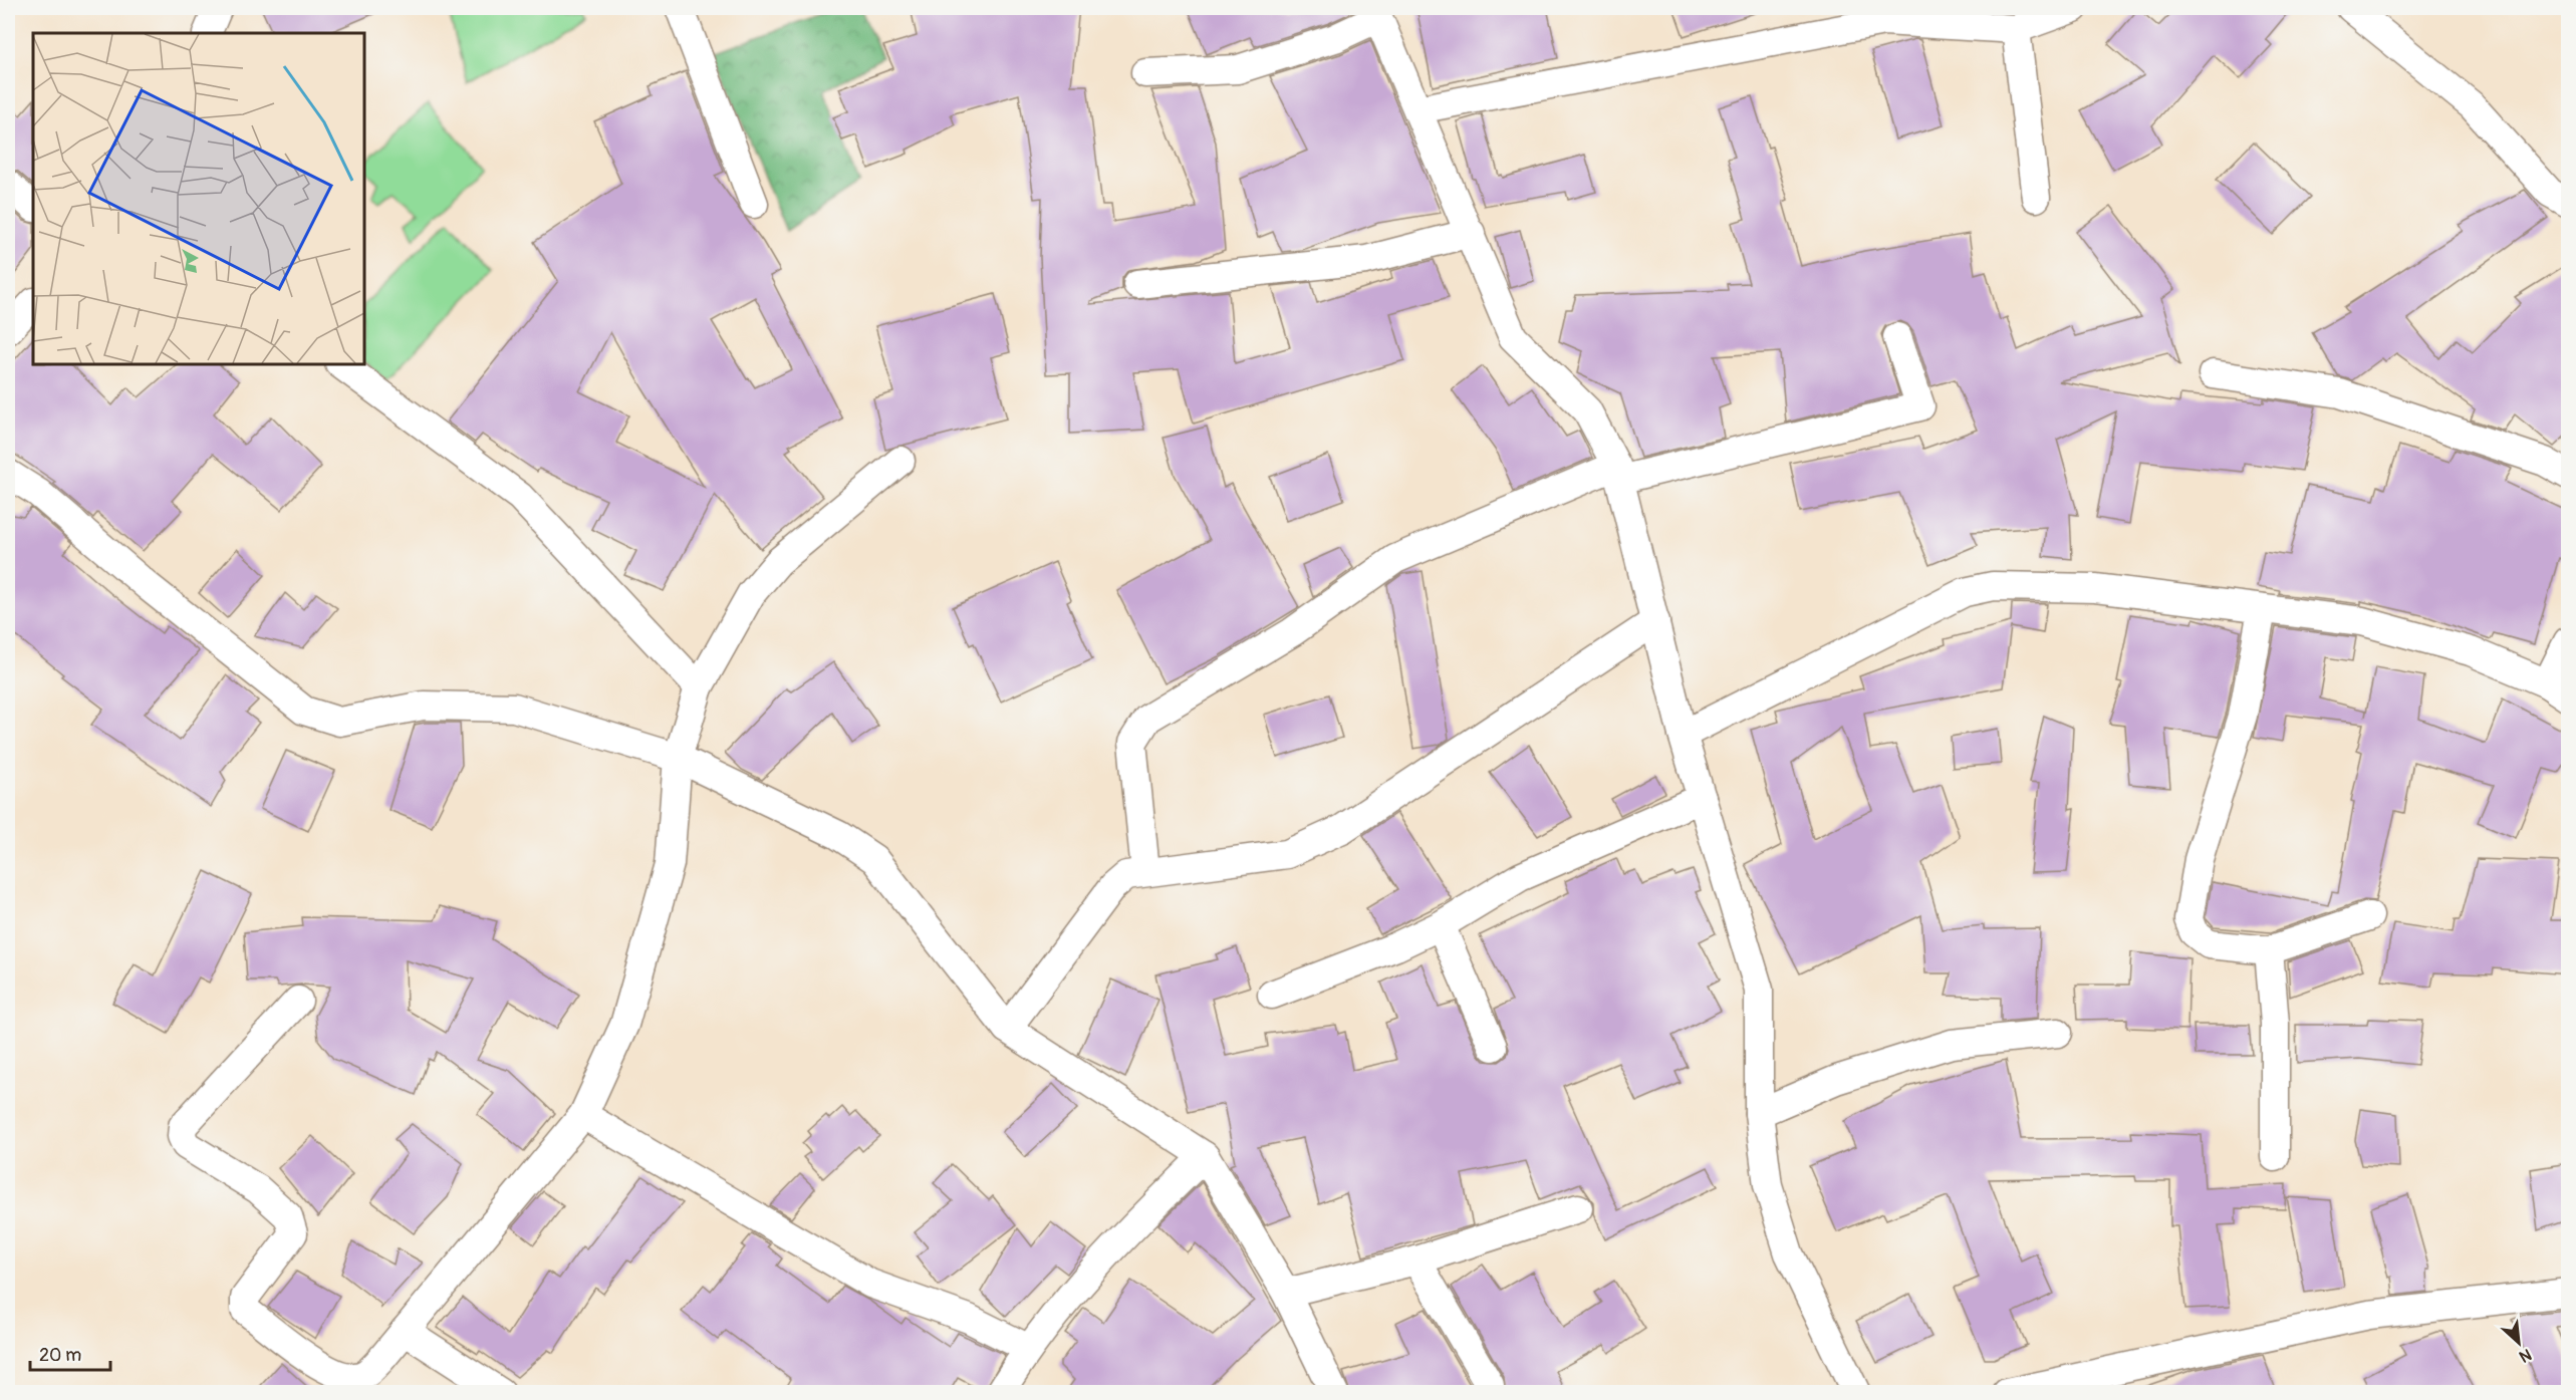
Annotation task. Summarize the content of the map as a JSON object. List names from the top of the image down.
{
  "scale_bar": "20 m",
  "north": "bottom right"
}
